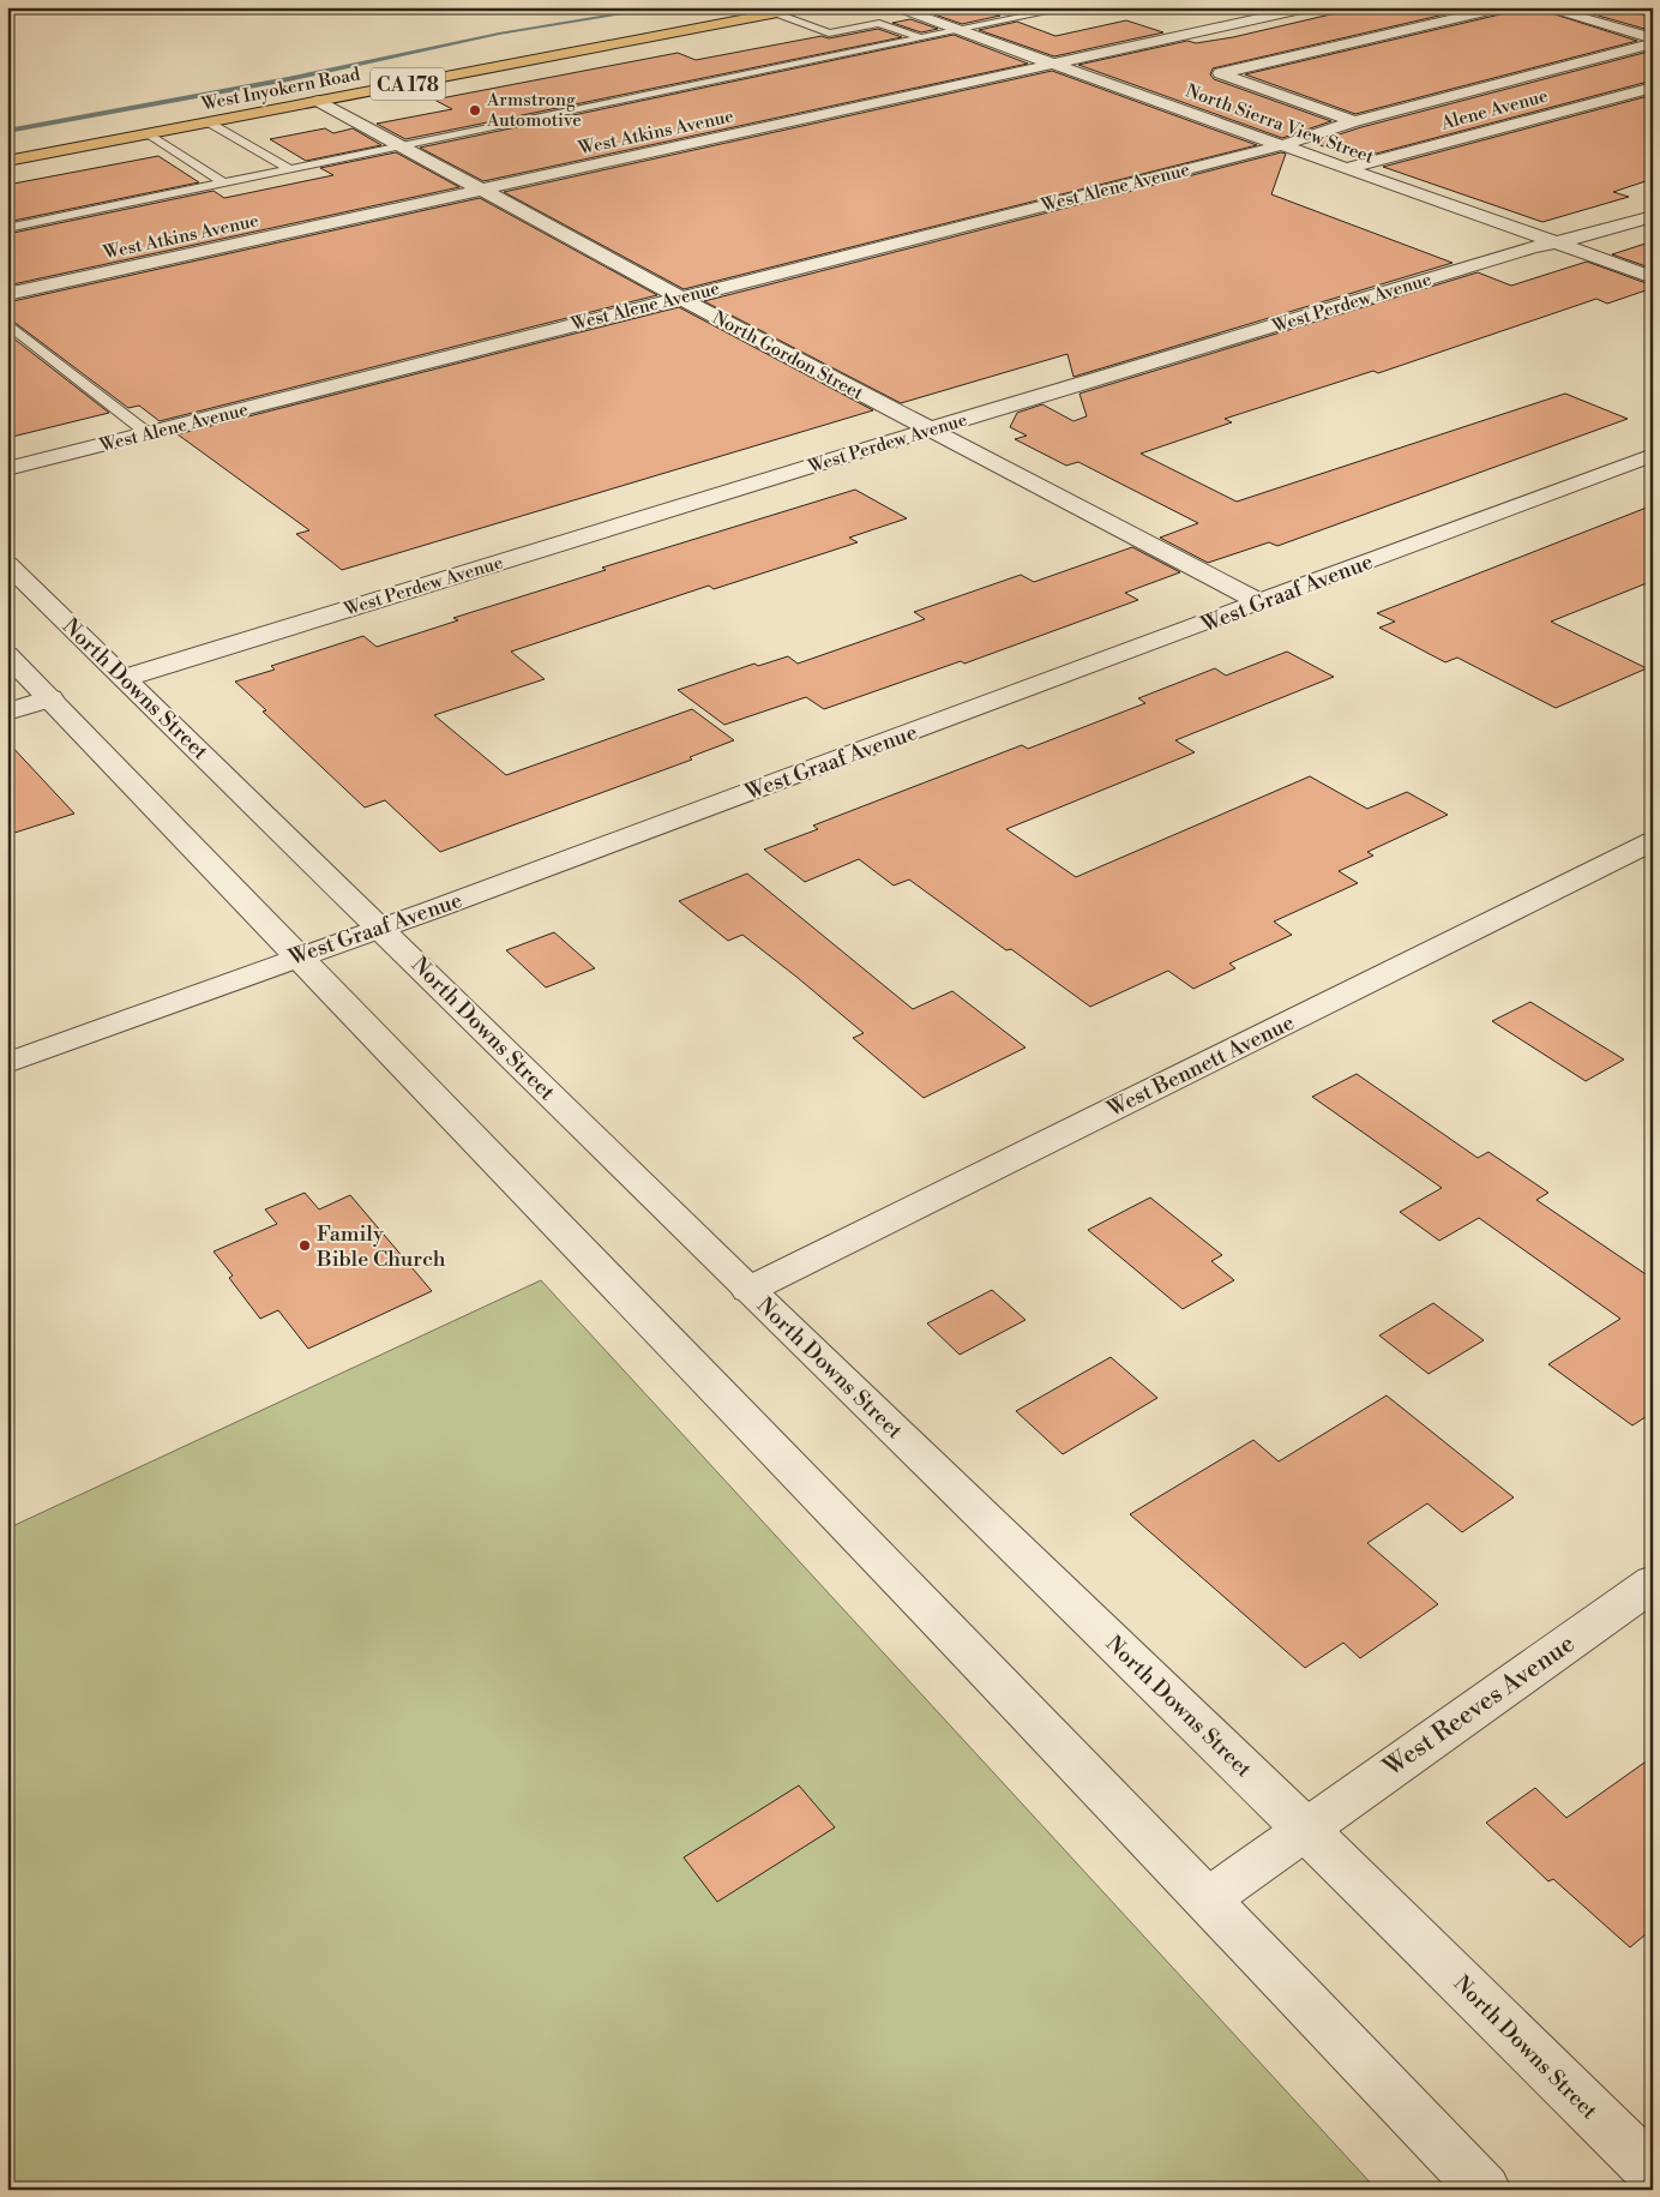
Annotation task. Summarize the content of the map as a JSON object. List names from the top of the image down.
{
  "streets": {
    "main road": ["CA 178", "West Inyokern Road"],
    "street": [
      "Alene Avenue",
      "North Sierra View Street",
      "West Atkins Avenue",
      "West Alene Avenue",
      "West Perdew Avenue",
      "North Gordon Street",
      "West Graaf Avenue",
      "North Downs Street",
      "West Bennett Avenue",
      "West Reeves Avenue"
    ]
  },
  "crossings": [
    ["West Inyokern Road", "North Gordon Street"],
    ["Alene Avenue", "North Sierra View Street"],
    ["North Sierra View Street", "West Atkins Avenue"],
    ["North Sierra View Street", "West Alene Avenue"],
    ["North Sierra View Street", "West Perdew Avenue"],
    ["West Atkins Avenue", "North Gordon Street"],
    ["West Alene Avenue", "North Gordon Street"],
    ["West Perdew Avenue", "North Gordon Street"],
    ["West Perdew Avenue", "North Downs Street"],
    ["North Gordon Street", "West Graaf Avenue"],
    ["West Graaf Avenue", "North Downs Street"],
    ["North Downs Street", "West Bennett Avenue"],
    ["North Downs Street", "West Reeves Avenue"]
  ],
  "places": ["Armstrong Automotive", "Family Bible Church"]
}
